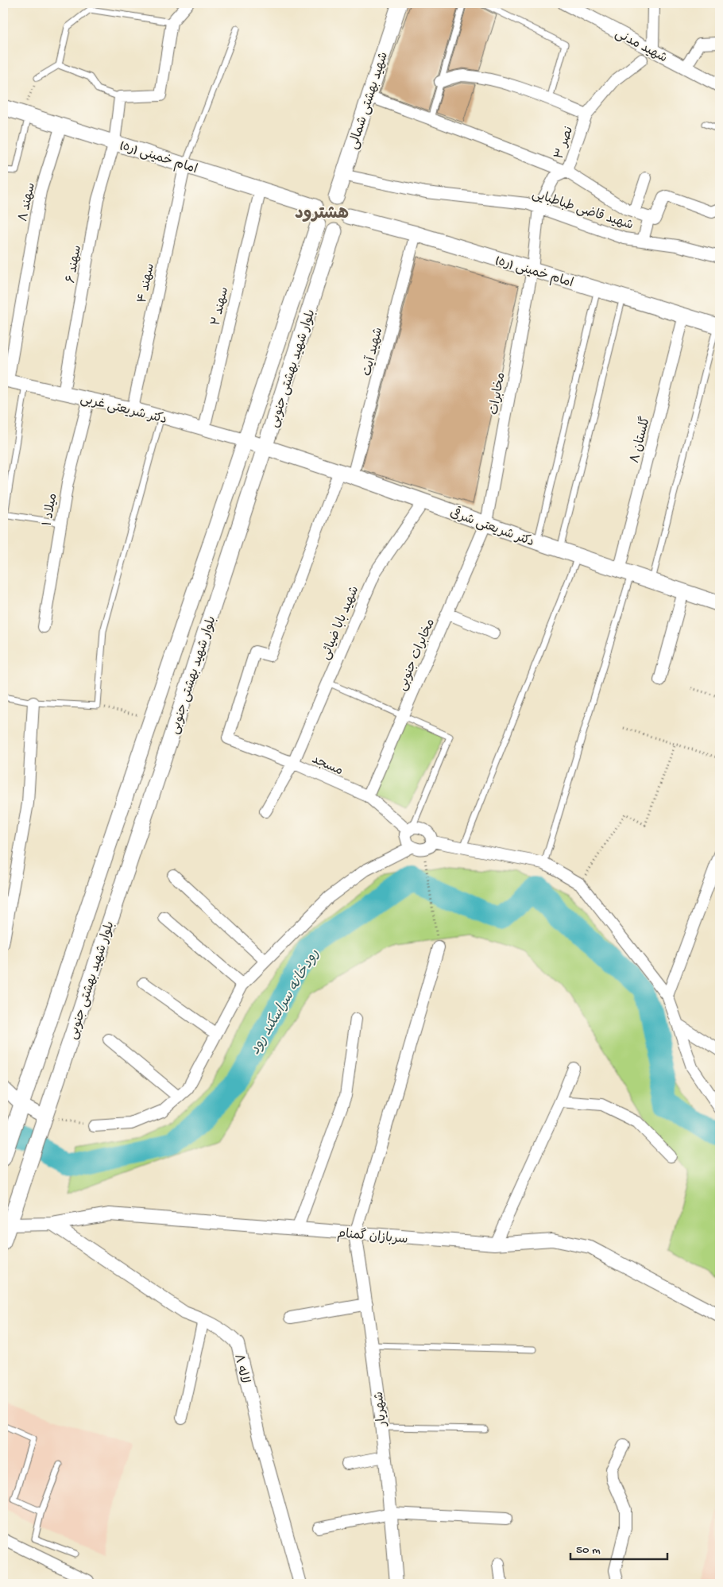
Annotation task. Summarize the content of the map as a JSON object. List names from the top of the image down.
{
  "streets": {
    "main road": [
      "شهید بهشتی شمالی",
      "امام خمینی (ره)",
      "بلوار شهید بهشتی جنوبی",
      "دکتر شریعتی شرقی"
    ],
    "street": [
      "شهيد مدنی",
      "نصر ۳",
      "سهند ۸",
      "شهید قاضی طباطبایی",
      "سهند ۶",
      "سهند ۴",
      "سهند ۲",
      "شهید آیت",
      "مخابرات",
      "دکتر شریعتی غربی",
      "گلستان ۸",
      "میلاد ۱",
      "شهيد بابا ضيائی",
      "مخابرات جنوبی",
      "مسجد",
      "سربازان گمنام",
      "لاله ۸",
      "شهریار"
    ]
  },
  "crossings": [
    ["شهید بهشتی شمالی", "امام خمینی (ره)"],
    ["شهید بهشتی شمالی", "شهید قاضی طباطبایی"],
    ["شهید بهشتی شمالی", "بلوار شهید بهشتی جنوبی"],
    ["نصر ۳", "امام خمینی (ره)"],
    ["نصر ۳", "شهید قاضی طباطبایی"],
    ["نصر ۳", "مخابرات"],
    ["امام خمینی (ره)", "سهند ۸"],
    ["امام خمینی (ره)", "سهند ۶"],
    ["امام خمینی (ره)", "سهند ۴"],
    ["امام خمینی (ره)", "سهند ۲"],
    ["امام خمینی (ره)", "شهید آیت"],
    ["امام خمینی (ره)", "بلوار شهید بهشتی جنوبی"],
    ["امام خمینی (ره)", "مخابرات"],
    ["امام خمینی (ره)", "گلستان ۸"],
    ["سهند ۸", "دکتر شریعتی غربی"],
    ["سهند ۶", "دکتر شریعتی غربی"],
    ["سهند ۴", "دکتر شریعتی غربی"],
    ["سهند ۲", "دکتر شریعتی غربی"],
    ["شهید آیت", "دکتر شریعتی شرقی"],
    ["شهید آیت", "مسجد"],
    ["بلوار شهید بهشتی جنوبی", "دکتر شریعتی غربی"],
    ["بلوار شهید بهشتی جنوبی", "دکتر شریعتی شرقی"],
    ["بلوار شهید بهشتی جنوبی", "سربازان گمنام"],
    ["مخابرات", "دکتر شریعتی شرقی"],
    ["مخابرات", "مخابرات جنوبی"],
    ["دکتر شریعتی غربی", "میلاد ۱"],
    ["دکتر شریعتی غربی", "دکتر شریعتی شرقی"],
    ["گلستان ۸", "دکتر شریعتی شرقی"],
    ["دکتر شریعتی شرقی", "شهيد بابا ضيائی"],
    ["دکتر شریعتی شرقی", "مخابرات جنوبی"],
    ["شهيد بابا ضيائی", "مسجد"],
    ["مخابرات جنوبی", "مسجد"],
    ["سربازان گمنام", "لاله ۸"],
    ["سربازان گمنام", "شهریار"]
  ],
  "districts": ["هشترود"],
  "water": ["رودخانه سراسکند رود"],
  "scale_bar": "50 m"
}
